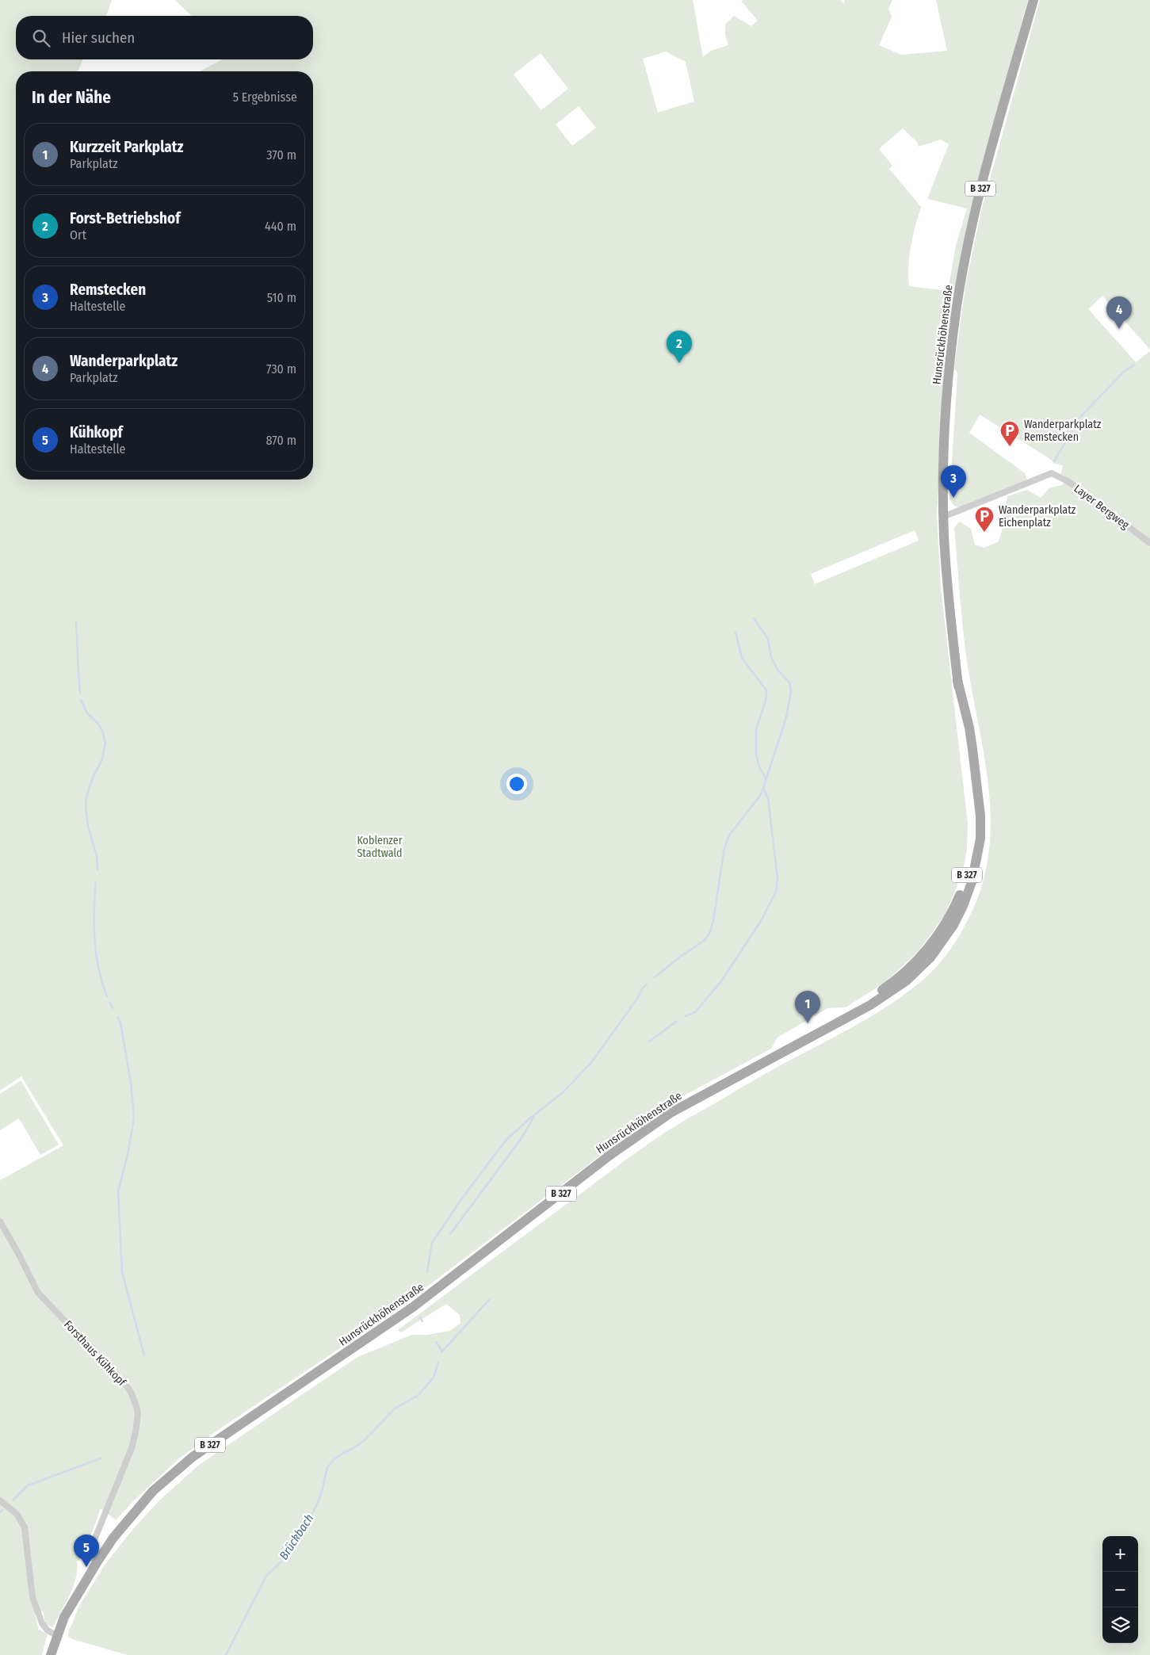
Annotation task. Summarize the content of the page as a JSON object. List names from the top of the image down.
{
  "streets": {
    "main road": ["B 327", "Hunsrückhöhenstraße"],
    "street": ["Layer Bergweg", "Forsthaus Kühkopf"]
  },
  "crossings": [
    ["Hunsrückhöhenstraße", "Layer Bergweg"],
    ["Hunsrückhöhenstraße", "Forsthaus Kühkopf"]
  ],
  "water": ["Brückbach"],
  "parks": ["Koblenzer Stadtwald"],
  "places": {
    "parking": ["Wanderparkplatz Remstecken", "Wanderparkplatz Eichenplatz"]
  },
  "page": {
    "search": "Hier suchen",
    "heading": ["In der Nähe", "5 Ergebnisse"],
    "list": [
      {
        "mark": "1",
        "name": "Kurzzeit Parkplatz",
        "note": "Parkplatz",
        "value": "370 m"
      },
      {
        "mark": "2",
        "name": "Forst-Betriebshof",
        "note": "Ort",
        "value": "440 m"
      },
      {
        "mark": "3",
        "name": "Remstecken",
        "note": "Haltestelle",
        "value": "510 m"
      },
      {
        "mark": "4",
        "name": "Wanderparkplatz",
        "note": "Parkplatz",
        "value": "730 m"
      },
      {
        "mark": "5",
        "name": "Kühkopf",
        "note": "Haltestelle",
        "value": "870 m"
      }
    ],
    "pins": [
      "4",
      "2",
      "3",
      "1",
      "5"
    ],
    "map_buttons": ["+", "−"]
  }
}
